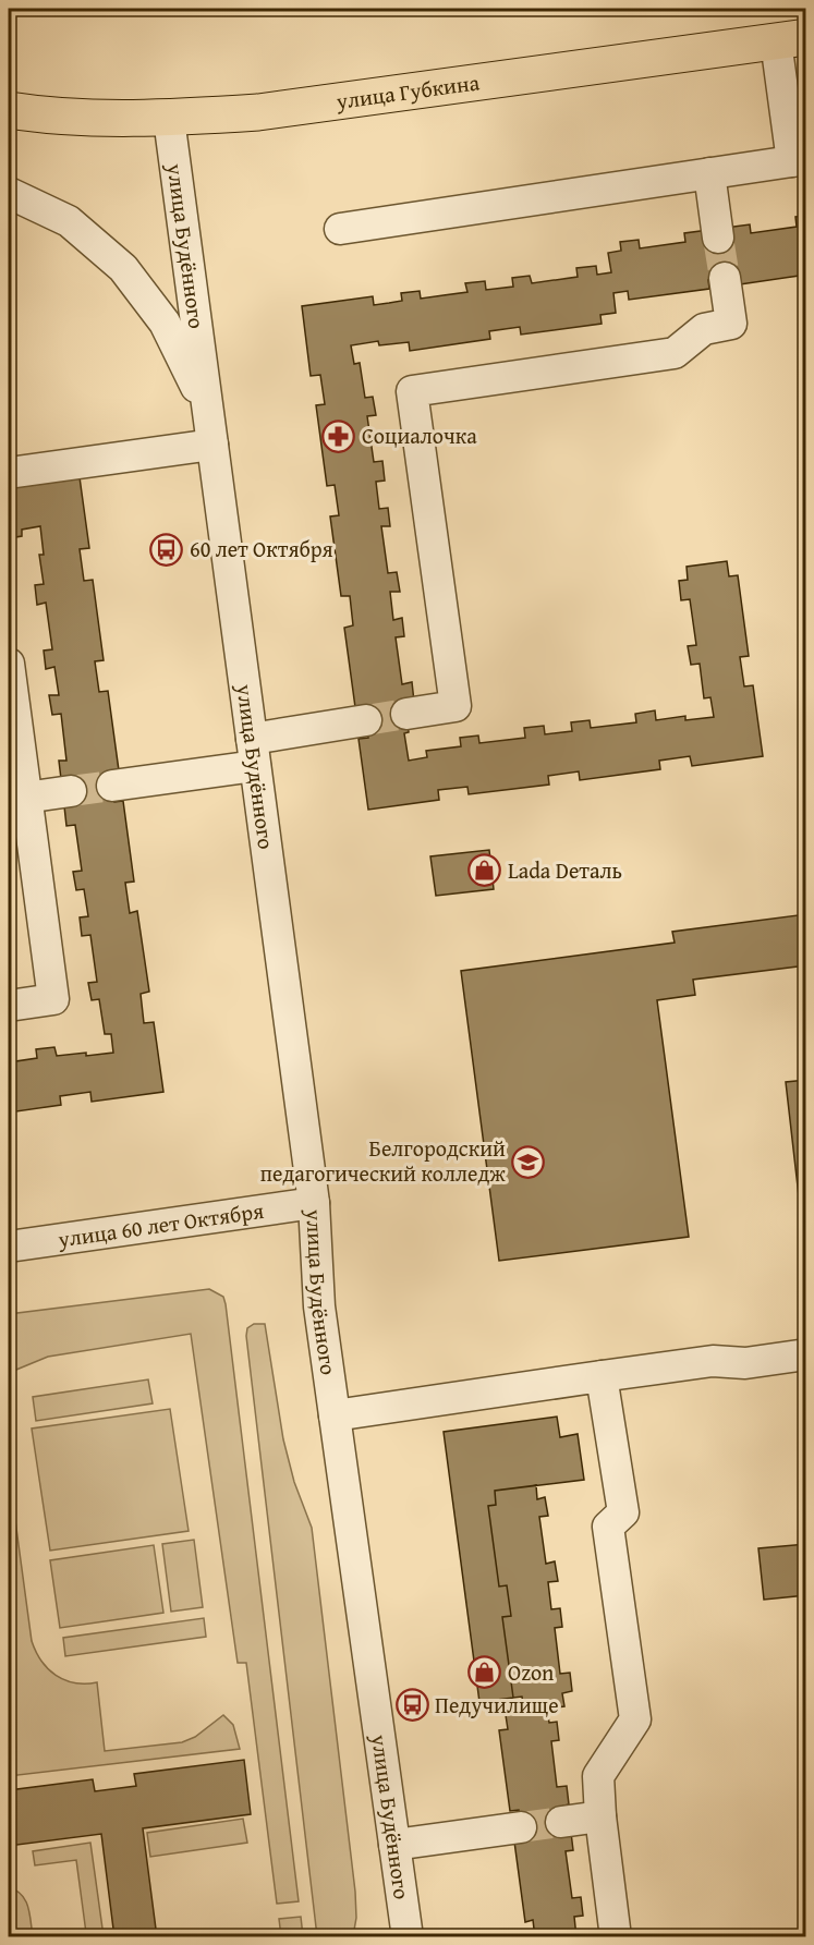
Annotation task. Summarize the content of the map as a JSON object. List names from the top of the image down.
{
  "streets": {
    "main road": ["улица Губкина"],
    "street": ["улица Будённого", "улица 60 лет Октября"]
  },
  "crossings": [
    ["улица Губкина", "улица Будённого"],
    ["улица Будённого", "улица 60 лет Октября"]
  ],
  "places": {
    "pharmacy": ["Социалочка"],
    "bus stop": ["60 лет Октября", "Педучилище"],
    "shop": ["Lada Dеталь", "Ozon"],
    "school or university": ["Белгородский педагогический колледж"]
  }
}
